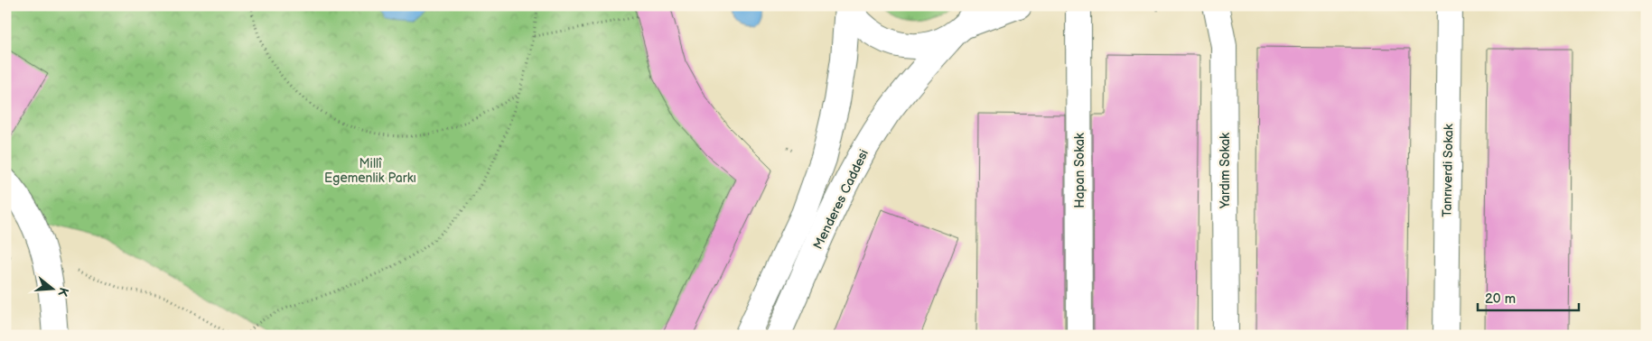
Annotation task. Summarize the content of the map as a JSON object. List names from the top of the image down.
{
  "streets": {
    "street": [
      "Hapan Sokak",
      "Yardım Sokak",
      "Tanrıverdi Sokak",
      "Menderes Caddesi"
    ]
  },
  "parks": ["Millî Egemenlik Parkı"],
  "scale_bar": "20 m",
  "north": "right"
}
